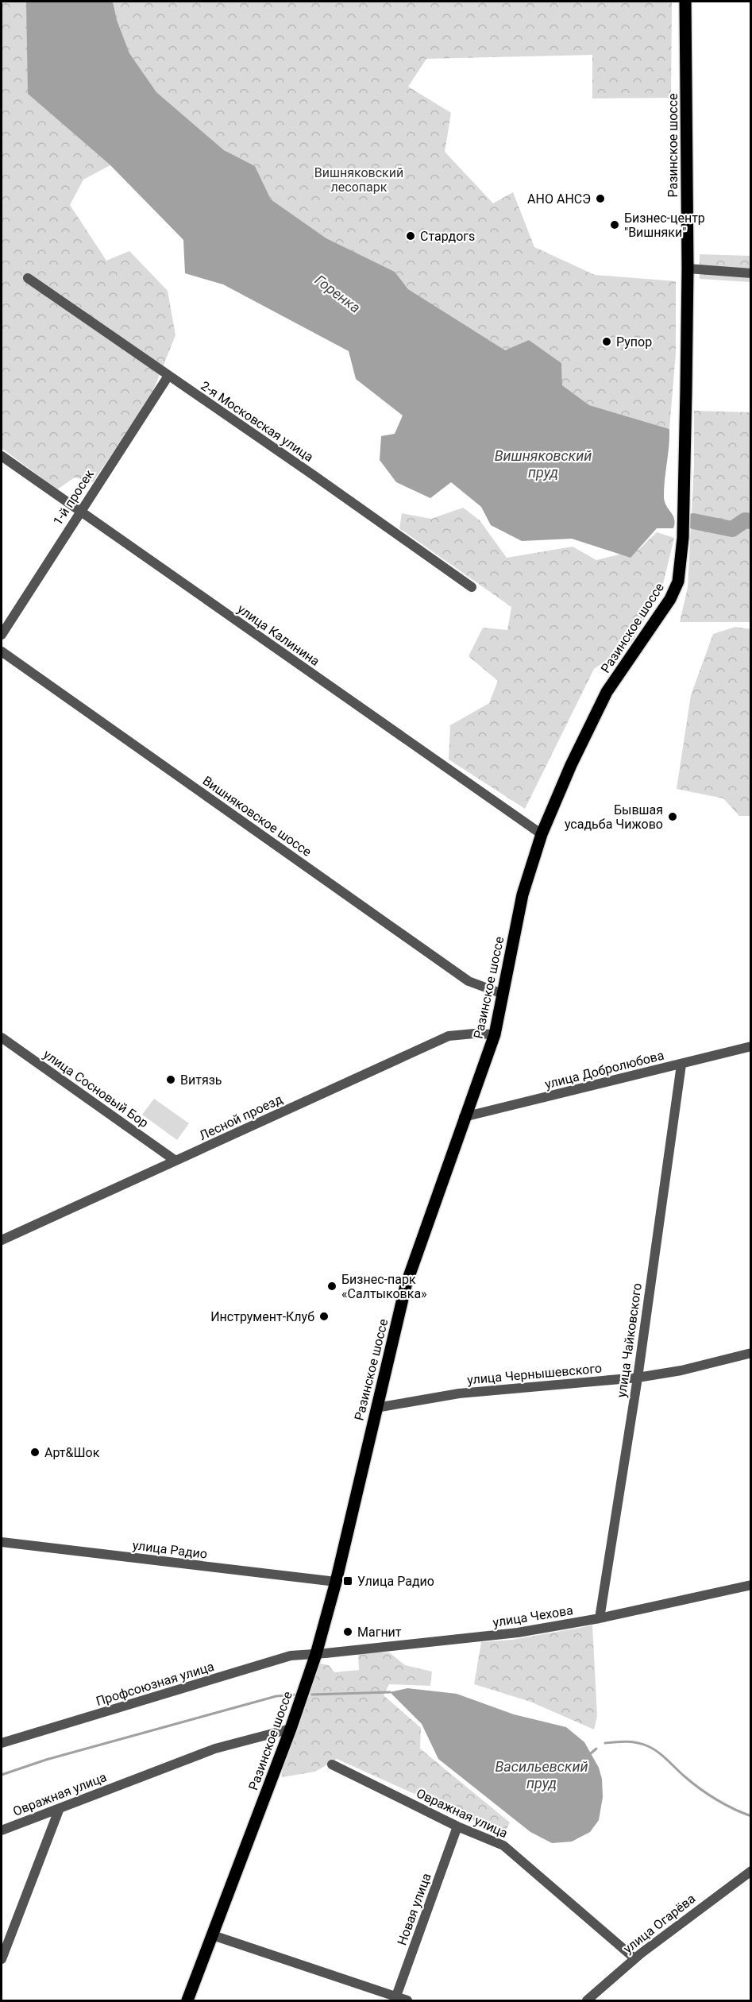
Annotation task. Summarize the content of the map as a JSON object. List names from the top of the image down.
{
  "streets": {
    "main road": ["Разинское шоссе"],
    "street": [
      "2-я Московская улица",
      "1-й просек",
      "улица Калинина",
      "Вишняковское шоссе",
      "улица Добролюбова",
      "улица Сосновый Бор",
      "Лесной проезд",
      "улица Чайковского",
      "улица Чернышевского",
      "улица Радио",
      "улица Чехова",
      "Профсоюзная улица",
      "Овражная улица",
      "Новая улица",
      "улица Огарёва"
    ]
  },
  "crossings": [
    ["Разинское шоссе", "улица Калинина"],
    ["Разинское шоссе", "Вишняковское шоссе"],
    ["Разинское шоссе", "улица Добролюбова"],
    ["Разинское шоссе", "Лесной проезд"],
    ["Разинское шоссе", "улица Чернышевского"],
    ["Разинское шоссе", "улица Радио"],
    ["Разинское шоссе", "улица Чехова"],
    ["Разинское шоссе", "Профсоюзная улица"],
    ["Разинское шоссе", "Овражная улица"],
    ["2-я Московская улица", "1-й просек"],
    ["1-й просек", "улица Калинина"],
    ["улица Добролюбова", "улица Чайковского"],
    ["улица Сосновый Бор", "Лесной проезд"],
    ["улица Чайковского", "улица Чернышевского"],
    ["улица Чайковского", "улица Чехова"],
    ["улица Чехова", "Профсоюзная улица"],
    ["Овражная улица", "Новая улица"],
    ["Овражная улица", "улица Огарёва"]
  ],
  "water": ["Горенка", "Вишняковский пруд", "Васильевский пруд"],
  "parks": ["Вишняковский лесопарк"],
  "places": {
    "other": [
      "АНО АНСЭ",
      "Бизнес-центр \"Вишняки\"",
      "Стардогs",
      "Рупор",
      "Бывшая усадьба Чижово",
      "Витязь",
      "Бизнес-парк «Салтыковка»",
      "Инструмент-Клуб",
      "Арт&Шок",
      "Магнит"
    ],
    "transit": ["Улица Радио"]
  }
}
